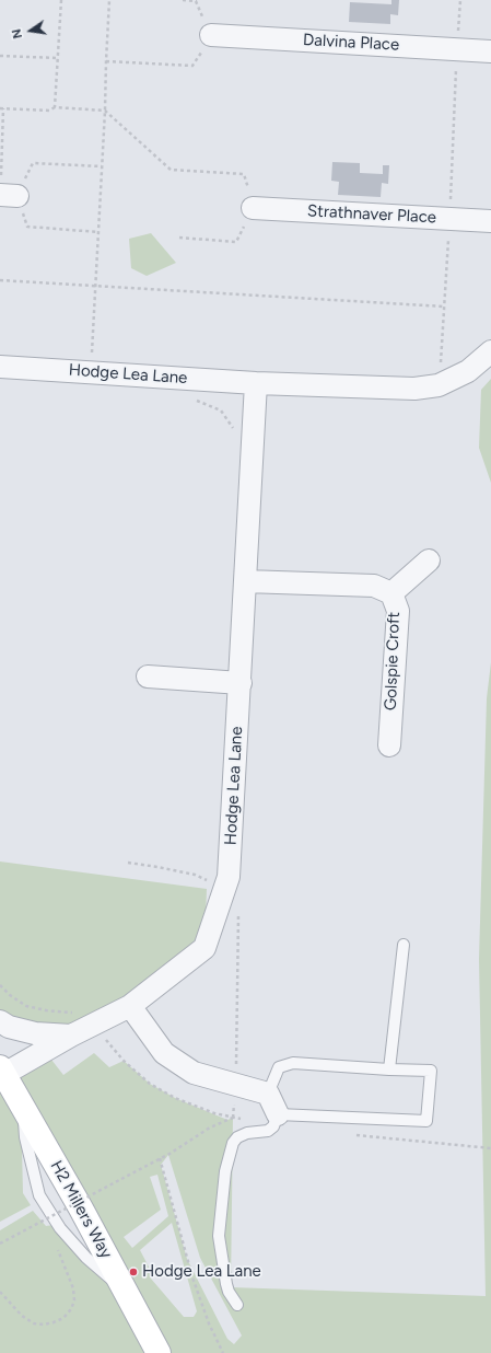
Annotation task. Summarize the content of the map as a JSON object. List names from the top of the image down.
{
  "streets": {
    "street": [
      "Dalvina Place",
      "Strathnaver Place",
      "Hodge Lea Lane",
      "Golspie Croft",
      "H2 Millers Way"
    ]
  },
  "crossings": [
    ["Hodge Lea Lane", "Golspie Croft"],
    ["Hodge Lea Lane", "H2 Millers Way"]
  ],
  "places": ["Hodge Lea Lane"],
  "north": "left"
}
